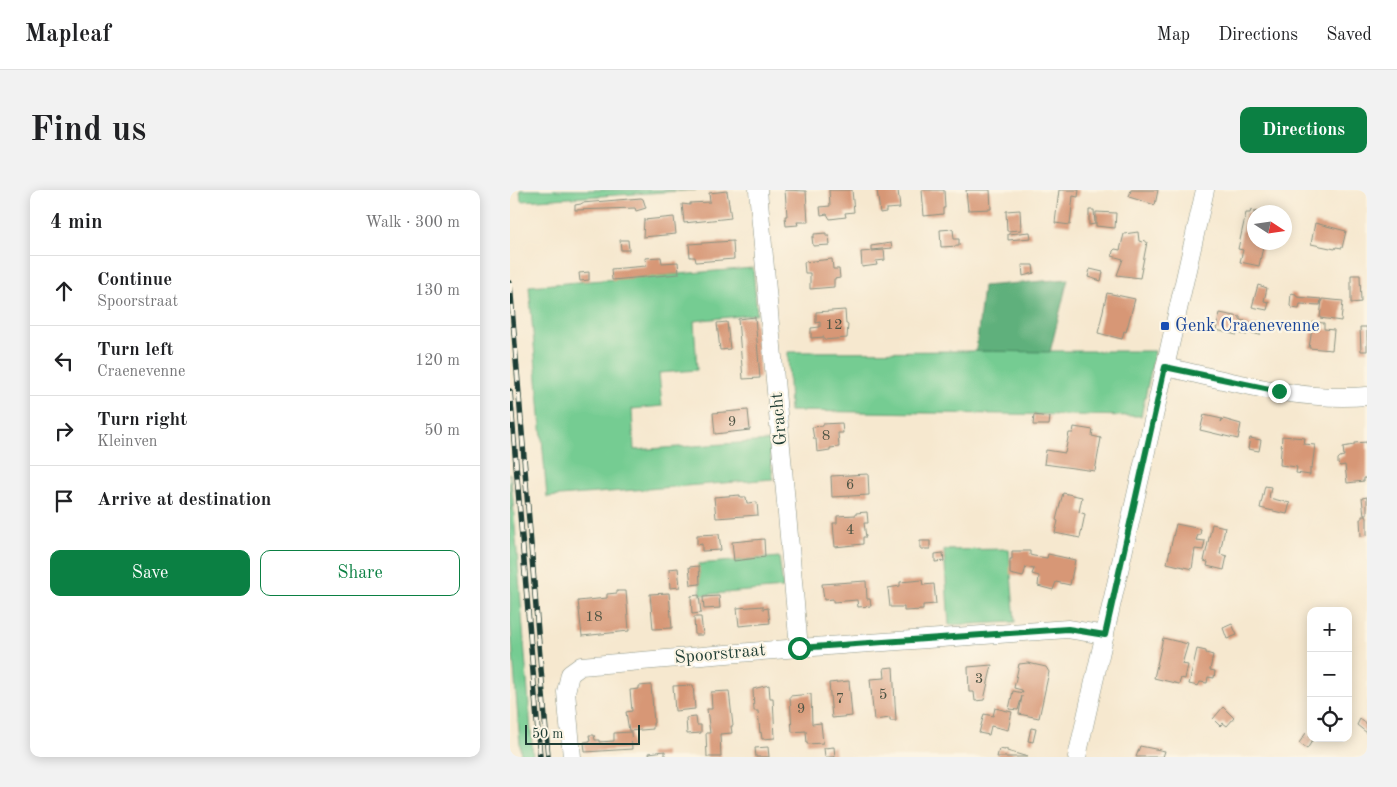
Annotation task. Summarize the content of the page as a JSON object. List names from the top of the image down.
{
  "streets": {
    "street": ["Gracht", "Spoorstraat"]
  },
  "crossings": [
    ["Gracht", "Spoorstraat"]
  ],
  "places": {
    "transit": ["Genk Craenevenne"]
  },
  "house_numbers": [
    "12",
    "9",
    "8",
    "6",
    "4",
    "18",
    "3",
    "5",
    "7",
    "9"
  ],
  "scale_bar": "50 m",
  "north": "right",
  "page": {
    "header": "Mapleaf",
    "nav": ["Map", "Directions", "Saved"],
    "buttons": [
      "Directions",
      ["Save", "Share"]
    ],
    "title": "Find us",
    "heading": ["4 min", "Walk · 300 m"],
    "list": [
      ["Continue", "Spoorstraat", "130 m"],
      ["Turn left", "Craenevenne", "120 m"],
      ["Turn right", "Kleinven", "50 m"],
      "Arrive at destination"
    ],
    "map_buttons": ["+", "−"],
    "scale": "50 m"
  }
}
